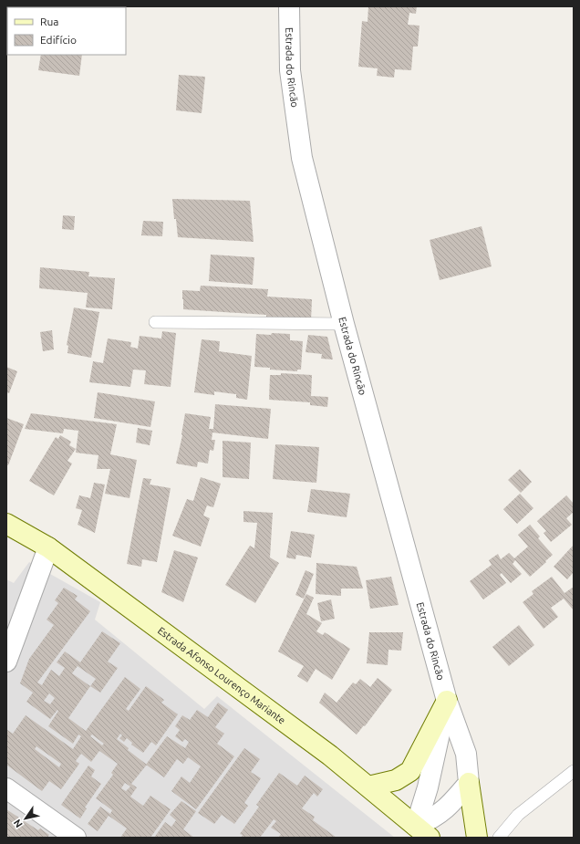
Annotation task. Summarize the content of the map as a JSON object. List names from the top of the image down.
{
  "streets": {
    "main road": ["Estrada Afonso Lourenço Mariante"],
    "street": ["Estrada do Rincão"]
  },
  "crossings": [
    ["Estrada do Rincão", "Estrada Afonso Lourenço Mariante"]
  ],
  "legend": ["Rua", "Edifício"],
  "north": "bottom left"
}
